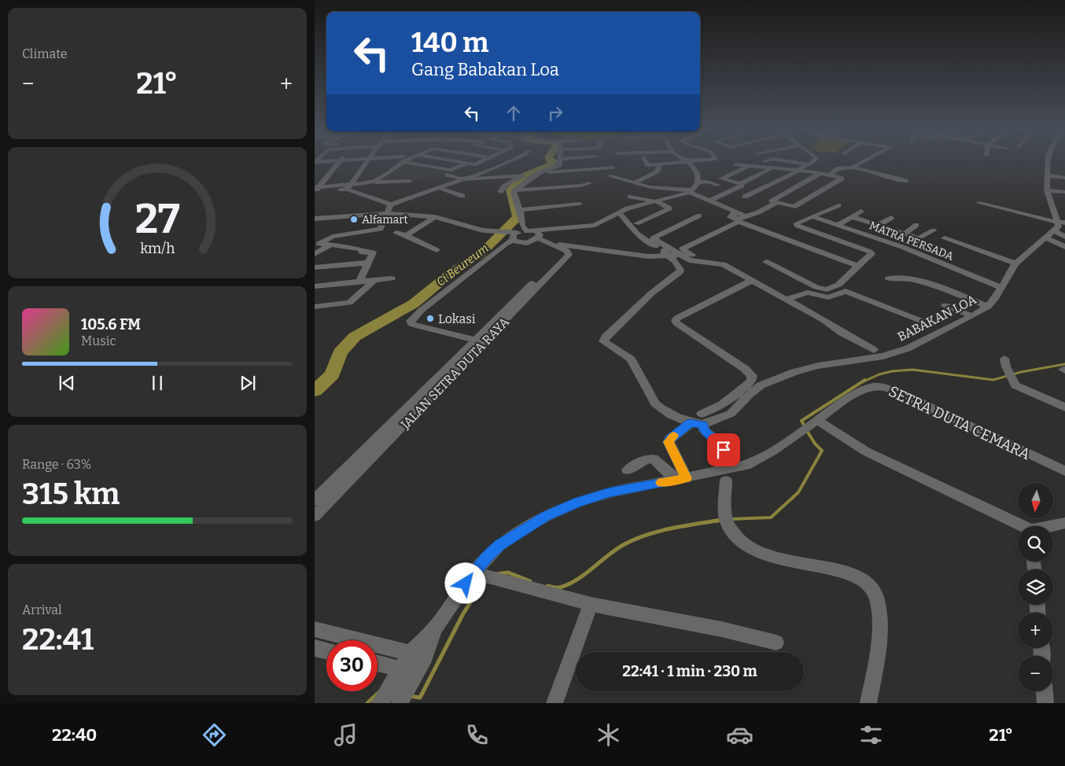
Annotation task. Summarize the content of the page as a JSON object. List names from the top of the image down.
{
  "streets": {
    "street": [
      "MATRA PERSADA",
      "BABAKAN LOA",
      "JALAN SETRA DUTA RAYA",
      "SETRA DUTA CEMARA"
    ]
  },
  "crossings": [
    ["MATRA PERSADA", "BABAKAN LOA"]
  ],
  "water": ["Ci Beureum"],
  "places": ["Alfamart", "Lokasi"],
  "north": "bottom",
  "page": {
    "tile": [
      "Climate",
      ["Range · 63%", "315 km"],
      ["Arrival", "22:41"]
    ],
    "turn": ["140 m", "Gang Babakan Loa"],
    "heat": ["−", "21°", "+"],
    "song": ["105.6 FM", "Music"],
    "map_buttons": ["+", "−"],
    "limit": "30",
    "trip": "22:41 · 1 min · 230 m",
    "tabs": ["22:40", "21°"],
    "gauge": ["27", "km/h"]
  }
}
